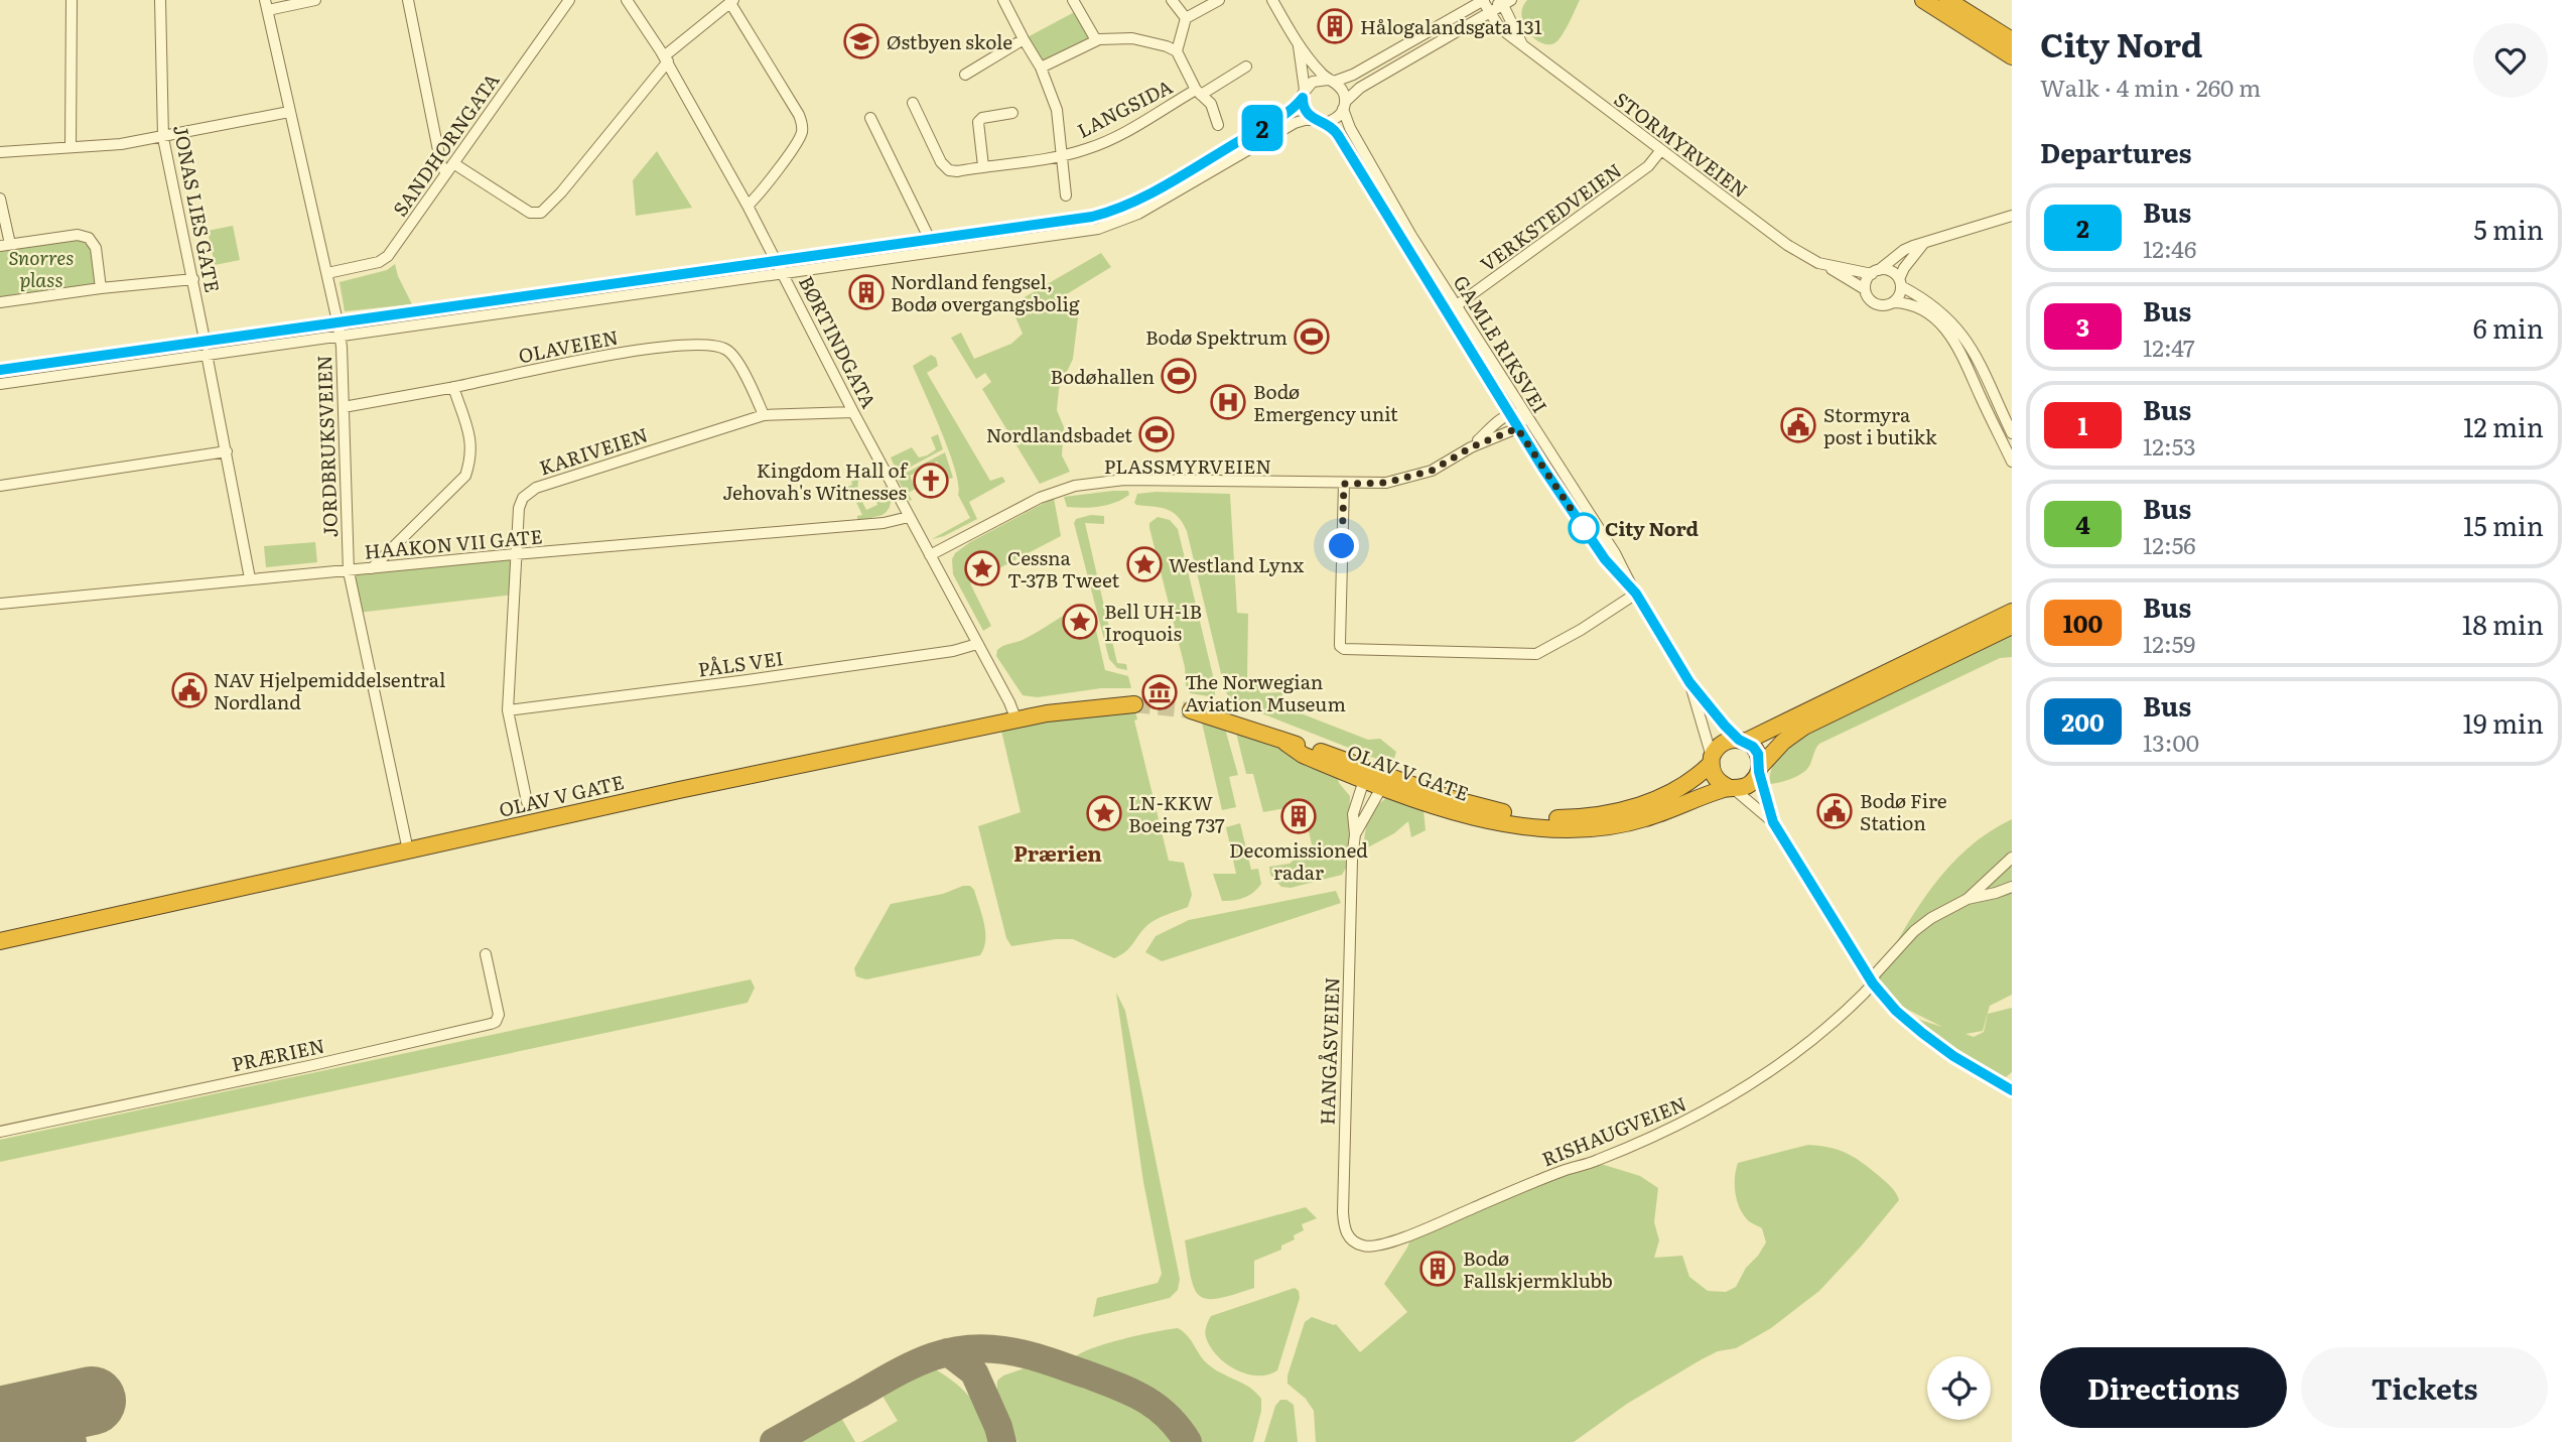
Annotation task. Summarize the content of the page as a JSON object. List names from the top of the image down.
{
  "streets": {
    "highway": ["OLAV V GATE"],
    "street": [
      "LANGSIDA",
      "SANDHORNGATA",
      "STORMYRVEIEN",
      "JONAS LIES GATE",
      "VERKSTEDVEIEN",
      "BØRTINDGATA",
      "GAMLE RIKSVEI",
      "OLAVEIEN",
      "JORDBRUKSVEIEN",
      "KARIVEIEN",
      "PLASSMYRVEIEN",
      "HAAKON VII GATE",
      "PÅLS VEI",
      "HANGÅSVEIEN",
      "PRÆRIEN",
      "RISHAUGVEIEN"
    ]
  },
  "crossings": [
    ["SANDHORNGATA", "JORDBRUKSVEIEN"],
    ["STORMYRVEIEN", "VERKSTEDVEIEN"],
    ["VERKSTEDVEIEN", "GAMLE RIKSVEI"],
    ["BØRTINDGATA", "KARIVEIEN"],
    ["BØRTINDGATA", "PLASSMYRVEIEN"],
    ["BØRTINDGATA", "HAAKON VII GATE"],
    ["GAMLE RIKSVEI", "PLASSMYRVEIEN"],
    ["GAMLE RIKSVEI", "OLAV V GATE"],
    ["OLAVEIEN", "JORDBRUKSVEIEN"],
    ["OLAVEIEN", "KARIVEIEN"],
    ["JORDBRUKSVEIEN", "HAAKON VII GATE"],
    ["JORDBRUKSVEIEN", "OLAV V GATE"],
    ["KARIVEIEN", "HAAKON VII GATE"],
    ["KARIVEIEN", "PÅLS VEI"],
    ["HANGÅSVEIEN", "RISHAUGVEIEN"]
  ],
  "districts": ["Prærien"],
  "parks": ["Snorres plass"],
  "places": {
    "building": [
      "Hålogalandsgata 131",
      "Nordland fengsel, Bodø overgangsbolig",
      "Decomissioned radar",
      "Bodø Fallskjermklubb"
    ],
    "school or university": ["Østbyen skole"],
    "sports": ["Bodø Spektrum", "Bodøhallen", "Nordlandsbadet"],
    "hospital": ["Bodø Emergency unit"],
    "public building": ["Stormyra post i butikk", "NAV Hjelpemiddelsentral Nordland", "Bodø Fire Station"],
    "church": ["Kingdom Hall of Jehovah's Witnesses"],
    "other": ["City Nord"],
    "place": [
      "Westland Lynx",
      "Cessna T-37B Tweet",
      "Bell UH-1B Iroquois",
      "LN-KKW Boeing 737"
    ],
    "museum": ["The Norwegian Aviation Museum"]
  },
  "lines": ["bus line 2"],
  "page": {
    "on_map": "2",
    "heading": [
      ["City Nord", "Walk · 4 min · 260 m"],
      "Departures"
    ],
    "list": [
      {
        "mark": "2",
        "name": "Bus",
        "note": "12:46",
        "value": "5 min"
      },
      {
        "mark": "3",
        "name": "Bus",
        "note": "12:47",
        "value": "6 min"
      },
      {
        "mark": "1",
        "name": "Bus",
        "note": "12:53",
        "value": "12 min"
      },
      {
        "mark": "4",
        "name": "Bus",
        "note": "12:56",
        "value": "15 min"
      },
      {
        "mark": "100",
        "name": "Bus",
        "note": "12:59",
        "value": "18 min"
      },
      {
        "mark": "200",
        "name": "Bus",
        "note": "13:00",
        "value": "19 min"
      }
    ],
    "buttons": ["Directions", "Tickets"]
  }
}
